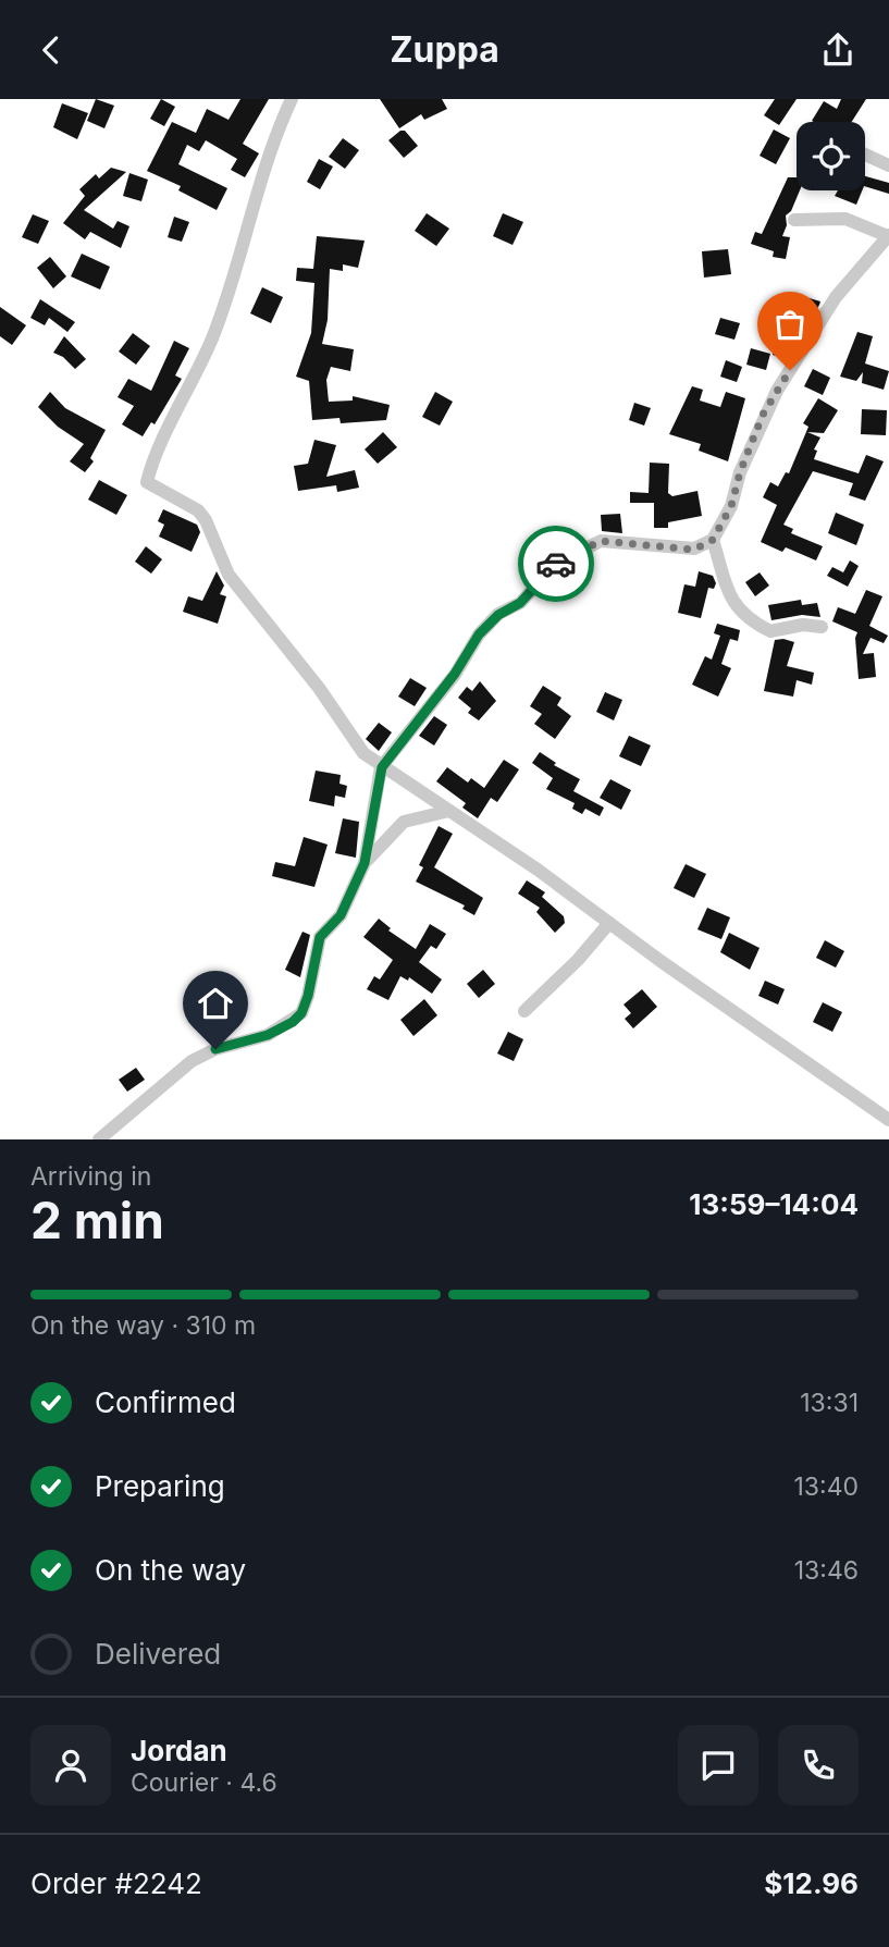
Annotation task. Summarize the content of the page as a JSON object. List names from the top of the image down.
{
  "page": {
    "header": "Zuppa",
    "heading": ["2 min", "Arriving in", "13:59–14:04"],
    "panel": [
      "Jordan",
      "Courier · 4.6",
      "Order #2242",
      "$12.96"
    ],
    "bar": "On the way · 310 m",
    "list": [
      ["Confirmed", "13:31"],
      ["Preparing", "13:40"],
      ["On the way", "13:46"],
      "Delivered"
    ]
  }
}
